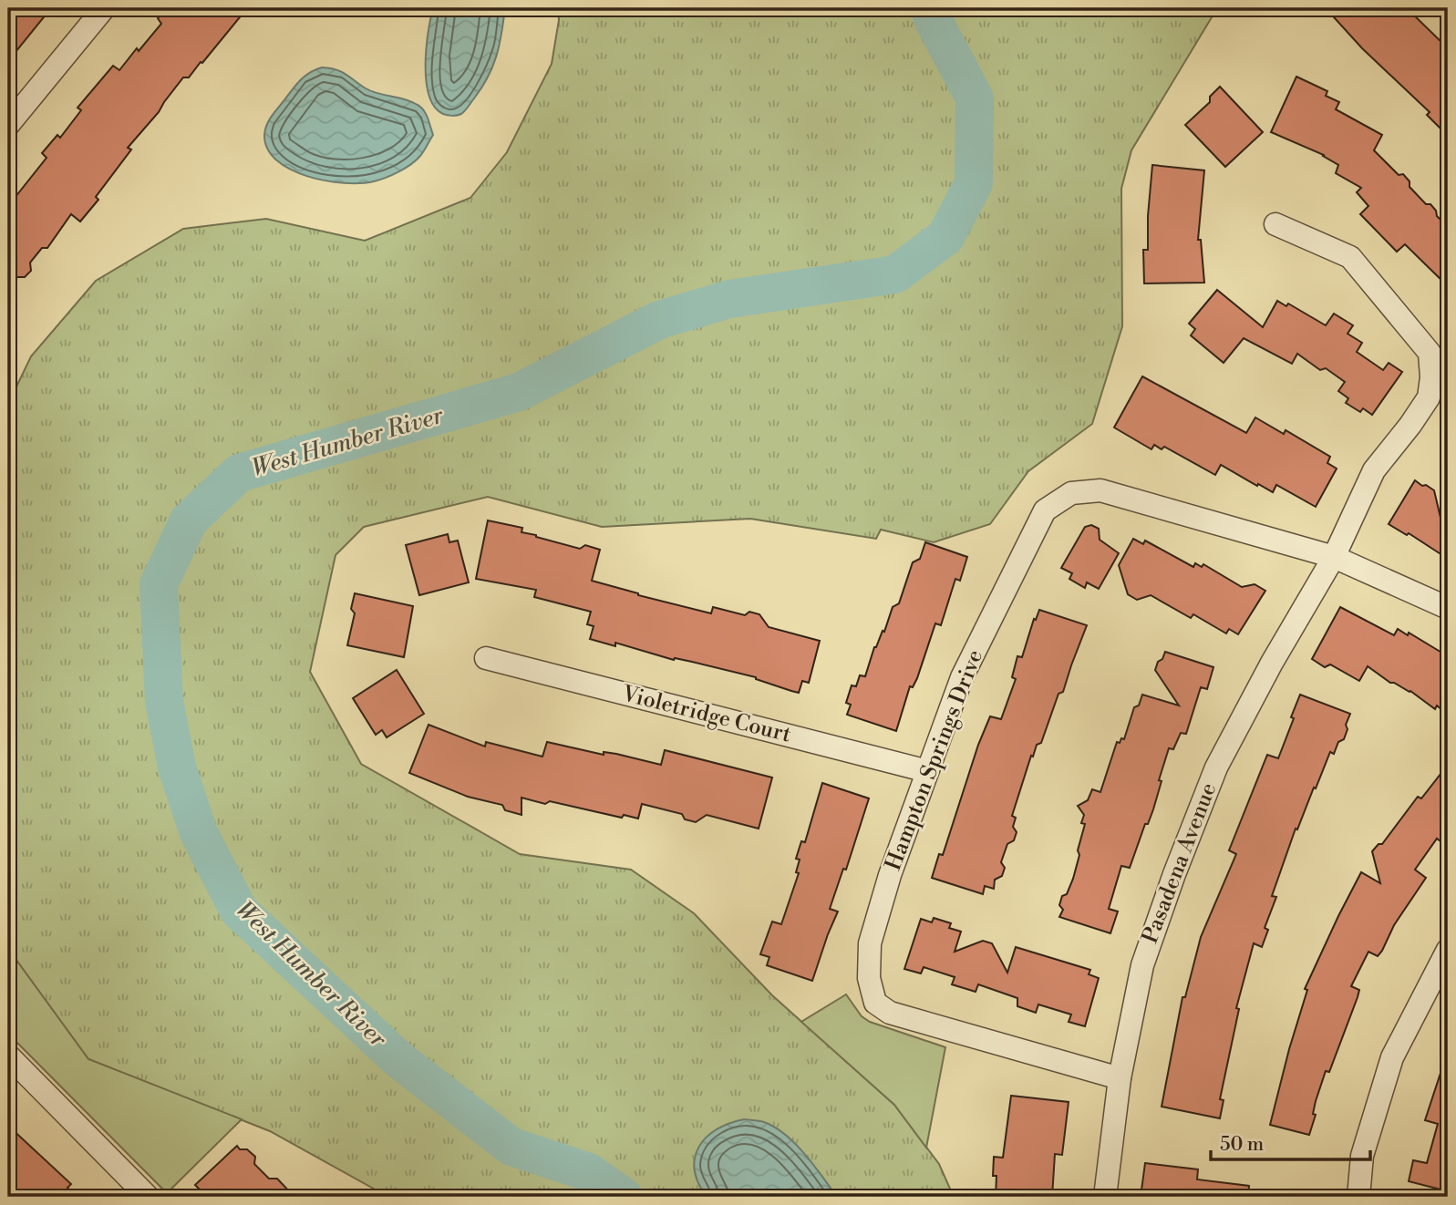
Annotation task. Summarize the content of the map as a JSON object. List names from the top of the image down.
{
  "streets": {
    "street": ["Violetridge Court", "Hampton Springs Drive", "Pasadena Avenue"]
  },
  "crossings": [
    ["Violetridge Court", "Hampton Springs Drive"],
    ["Hampton Springs Drive", "Pasadena Avenue"]
  ],
  "water": ["West Humber River"],
  "scale_bar": "50 m"
}
